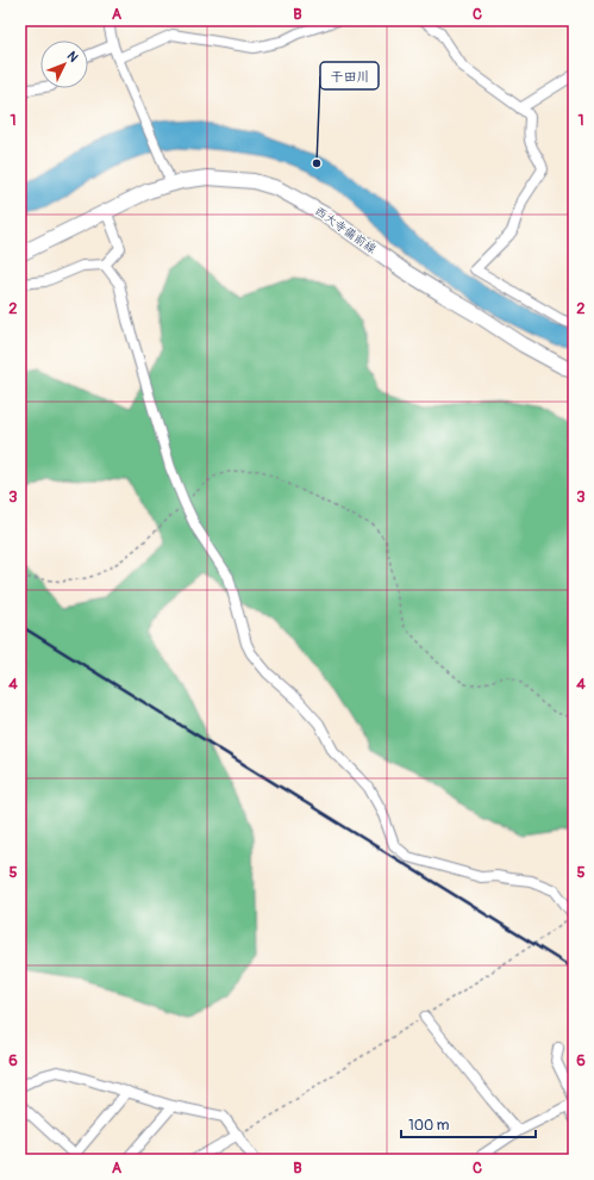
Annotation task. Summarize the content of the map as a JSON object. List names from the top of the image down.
{
  "streets": {
    "main road": ["西大寺備前線"]
  },
  "places": ["干田川"],
  "scale_bar": "100 m",
  "north": "top right",
  "grid": {
    "columns": ["A", "B", "C"],
    "rows": [
      "1",
      "2",
      "3",
      "4",
      "5",
      "6"
    ]
  }
}
